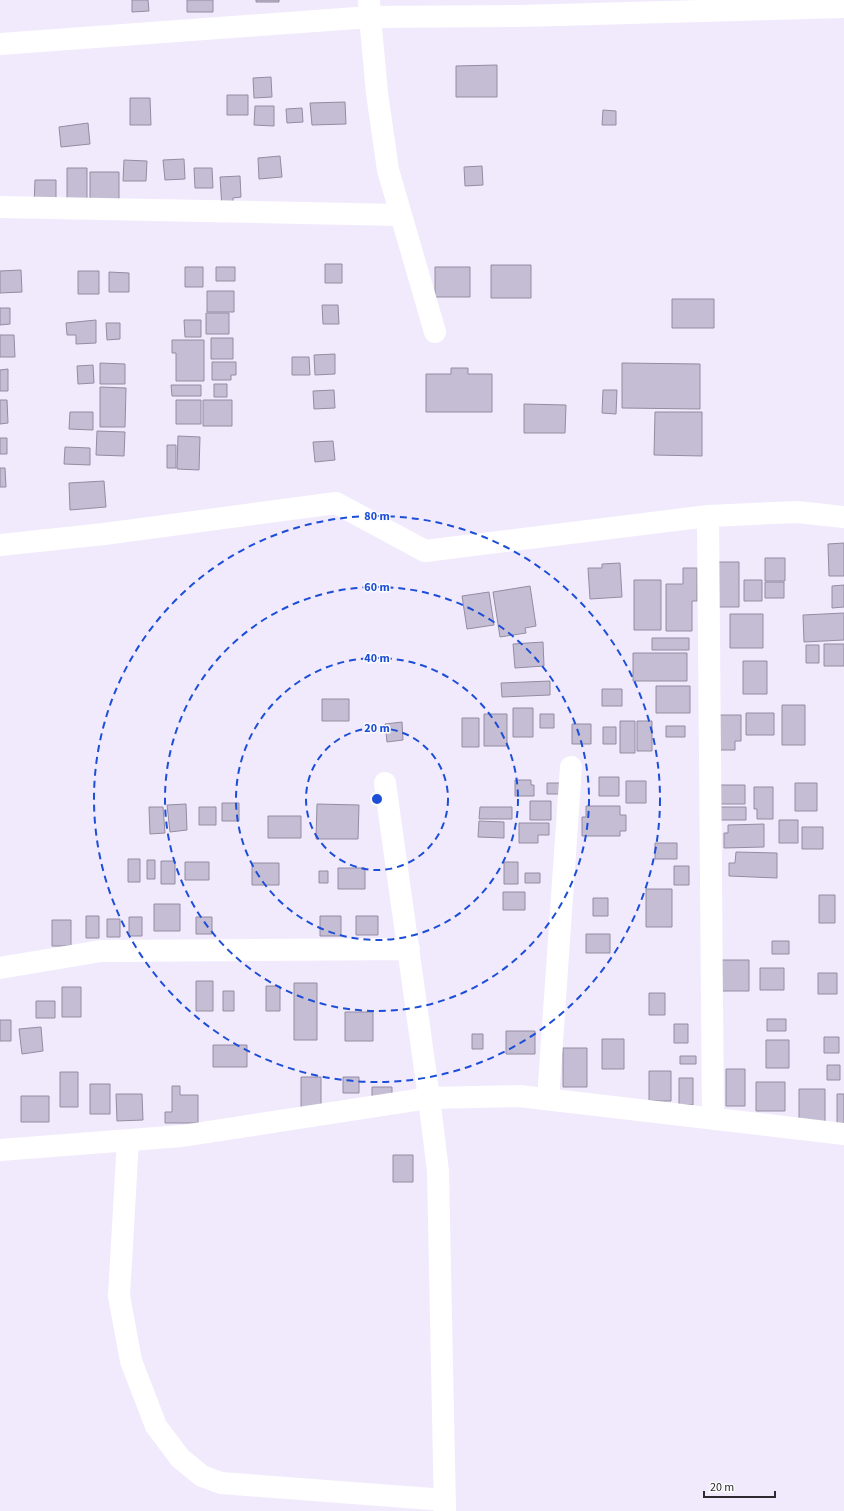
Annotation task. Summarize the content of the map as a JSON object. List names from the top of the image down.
{
  "scale_bar": "20 m",
  "rings": [
    "80 m",
    "60 m",
    "40 m",
    "20 m"
  ]
}
